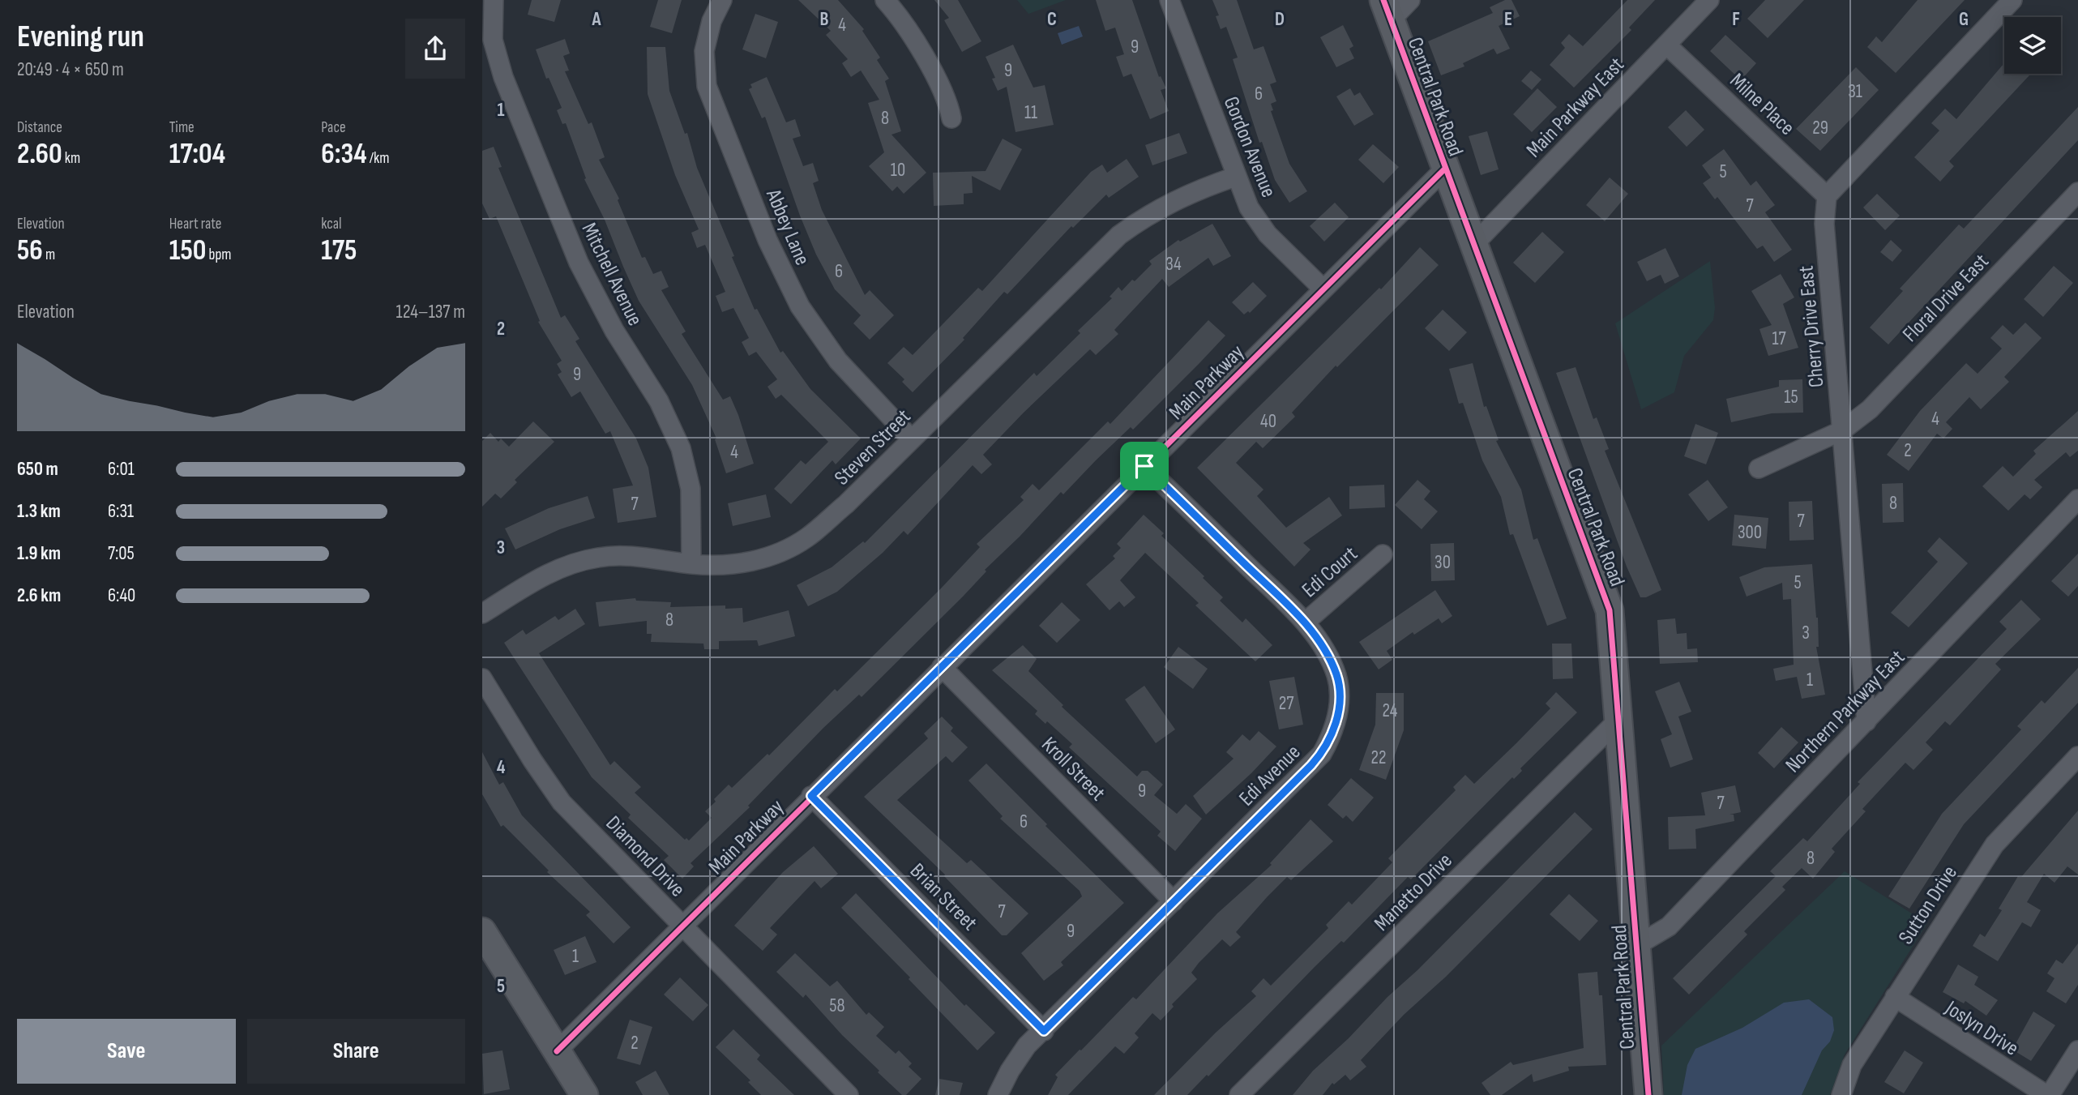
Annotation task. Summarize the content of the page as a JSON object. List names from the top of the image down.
{
  "streets": {
    "street": [
      "Central Park Road",
      "Milne Place",
      "Main Parkway East",
      "Gordon Avenue",
      "Abbey Lane",
      "Mitchell Avenue",
      "Floral Drive East",
      "Cherry Drive East",
      "Main Parkway",
      "Steven Street",
      "Edi Court",
      "Northern Parkway East",
      "Kroll Street",
      "Edi Avenue",
      "Diamond Drive",
      "Manetto Drive",
      "Brian Street",
      "Sutton Drive",
      "Joslyn Drive"
    ]
  },
  "crossings": [
    ["Central Park Road", "Main Parkway East"],
    ["Central Park Road", "Main Parkway"],
    ["Central Park Road", "Northern Parkway East"],
    ["Central Park Road", "Manetto Drive"],
    ["Milne Place", "Main Parkway East"],
    ["Milne Place", "Cherry Drive East"],
    ["Gordon Avenue", "Main Parkway"],
    ["Gordon Avenue", "Steven Street"],
    ["Abbey Lane", "Steven Street"],
    ["Mitchell Avenue", "Steven Street"],
    ["Floral Drive East", "Cherry Drive East"],
    ["Cherry Drive East", "Northern Parkway East"],
    ["Main Parkway", "Kroll Street"],
    ["Main Parkway", "Edi Avenue"],
    ["Main Parkway", "Diamond Drive"],
    ["Main Parkway", "Brian Street"],
    ["Edi Court", "Edi Avenue"],
    ["Kroll Street", "Edi Avenue"],
    ["Edi Avenue", "Brian Street"],
    ["Sutton Drive", "Joslyn Drive"]
  ],
  "house_numbers": [
    "4",
    "9",
    "9",
    "31",
    "6",
    "11",
    "8",
    "29",
    "10",
    "5",
    "7",
    "34",
    "6",
    "17",
    "9",
    "15",
    "4",
    "40",
    "2",
    "4",
    "8",
    "7",
    "7",
    "300",
    "30",
    "5",
    "8",
    "3",
    "1",
    "27",
    "24",
    "22",
    "9",
    "7",
    "6",
    "8",
    "7",
    "9",
    "1",
    "58",
    "2"
  ],
  "page": {
    "heading": ["Evening run", "20:49 · 4 × 650 m"],
    "stats": [
      ["Distance", "2.60 km"],
      ["Time", "17:04"],
      ["Pace", "6:34 /km"],
      ["Elevation", "56 m"],
      ["Heart rate", "150 bpm"],
      ["kcal", "175"]
    ],
    "chart": ["Elevation", "124–137 m"],
    "list": [
      {
        "name": "650 m",
        "note": "6:01"
      },
      {
        "name": "1.3 km",
        "note": "6:31"
      },
      {
        "name": "1.9 km",
        "note": "7:05"
      },
      {
        "name": "2.6 km",
        "note": "6:40"
      }
    ],
    "buttons": ["Save", "Share"]
  },
  "grid": {
    "columns": [
      "A",
      "B",
      "C",
      "D",
      "E",
      "F",
      "G"
    ],
    "rows": [
      "1",
      "2",
      "3",
      "4",
      "5"
    ]
  }
}
